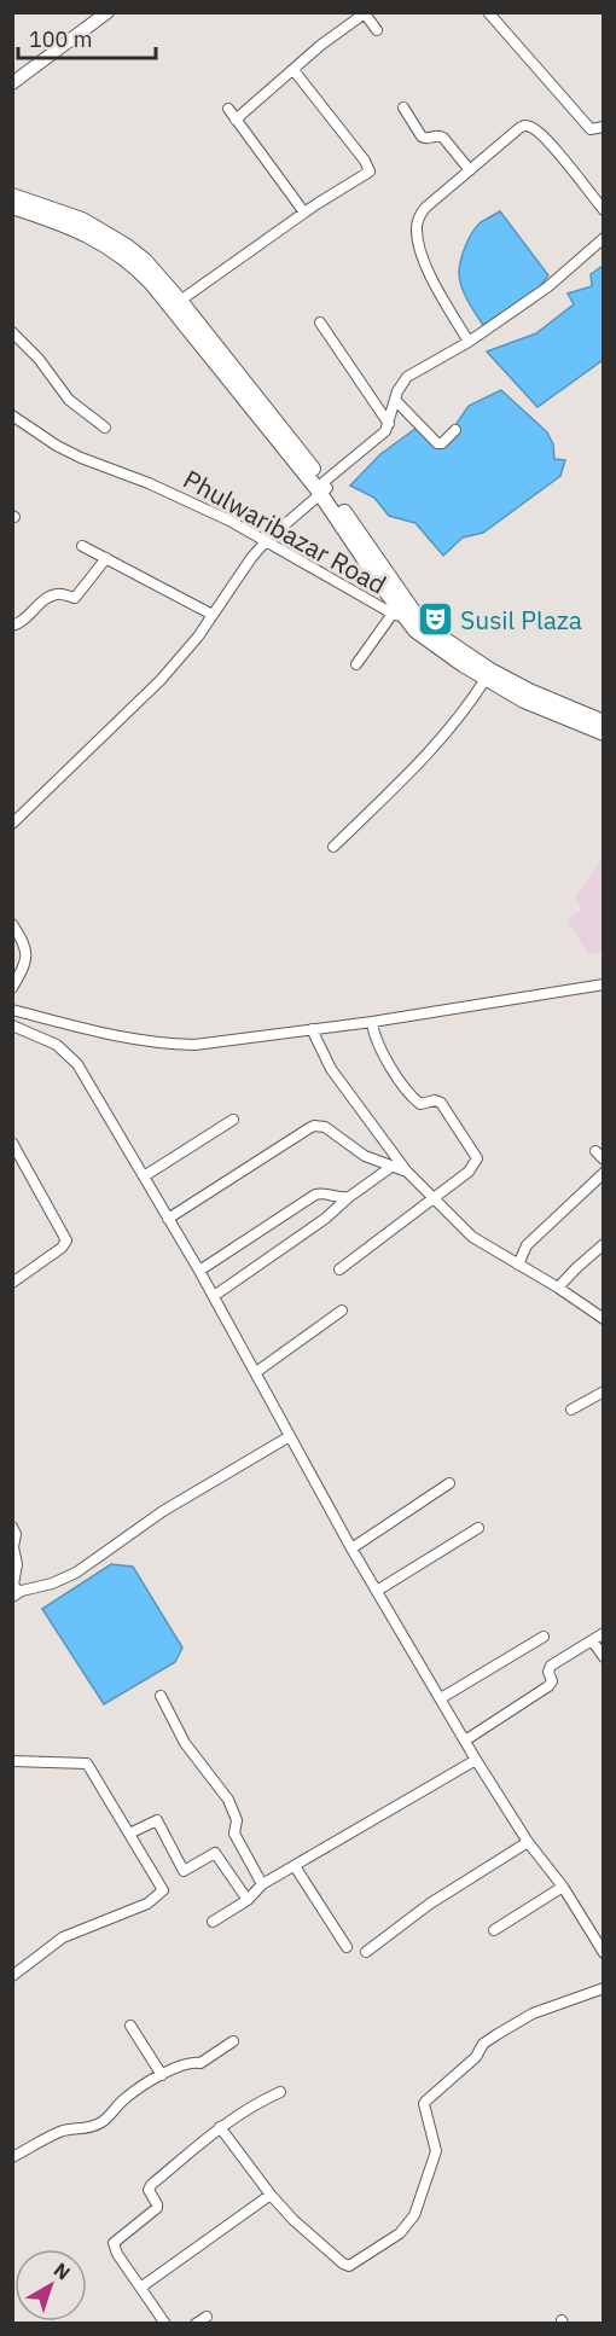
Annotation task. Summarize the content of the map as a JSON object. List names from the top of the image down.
{
  "streets": {
    "street": ["Phulwaribazar Road"]
  },
  "places": {
    "theatre": ["Susil Plaza"]
  },
  "scale_bar": "100 m",
  "north": "top right"
}
